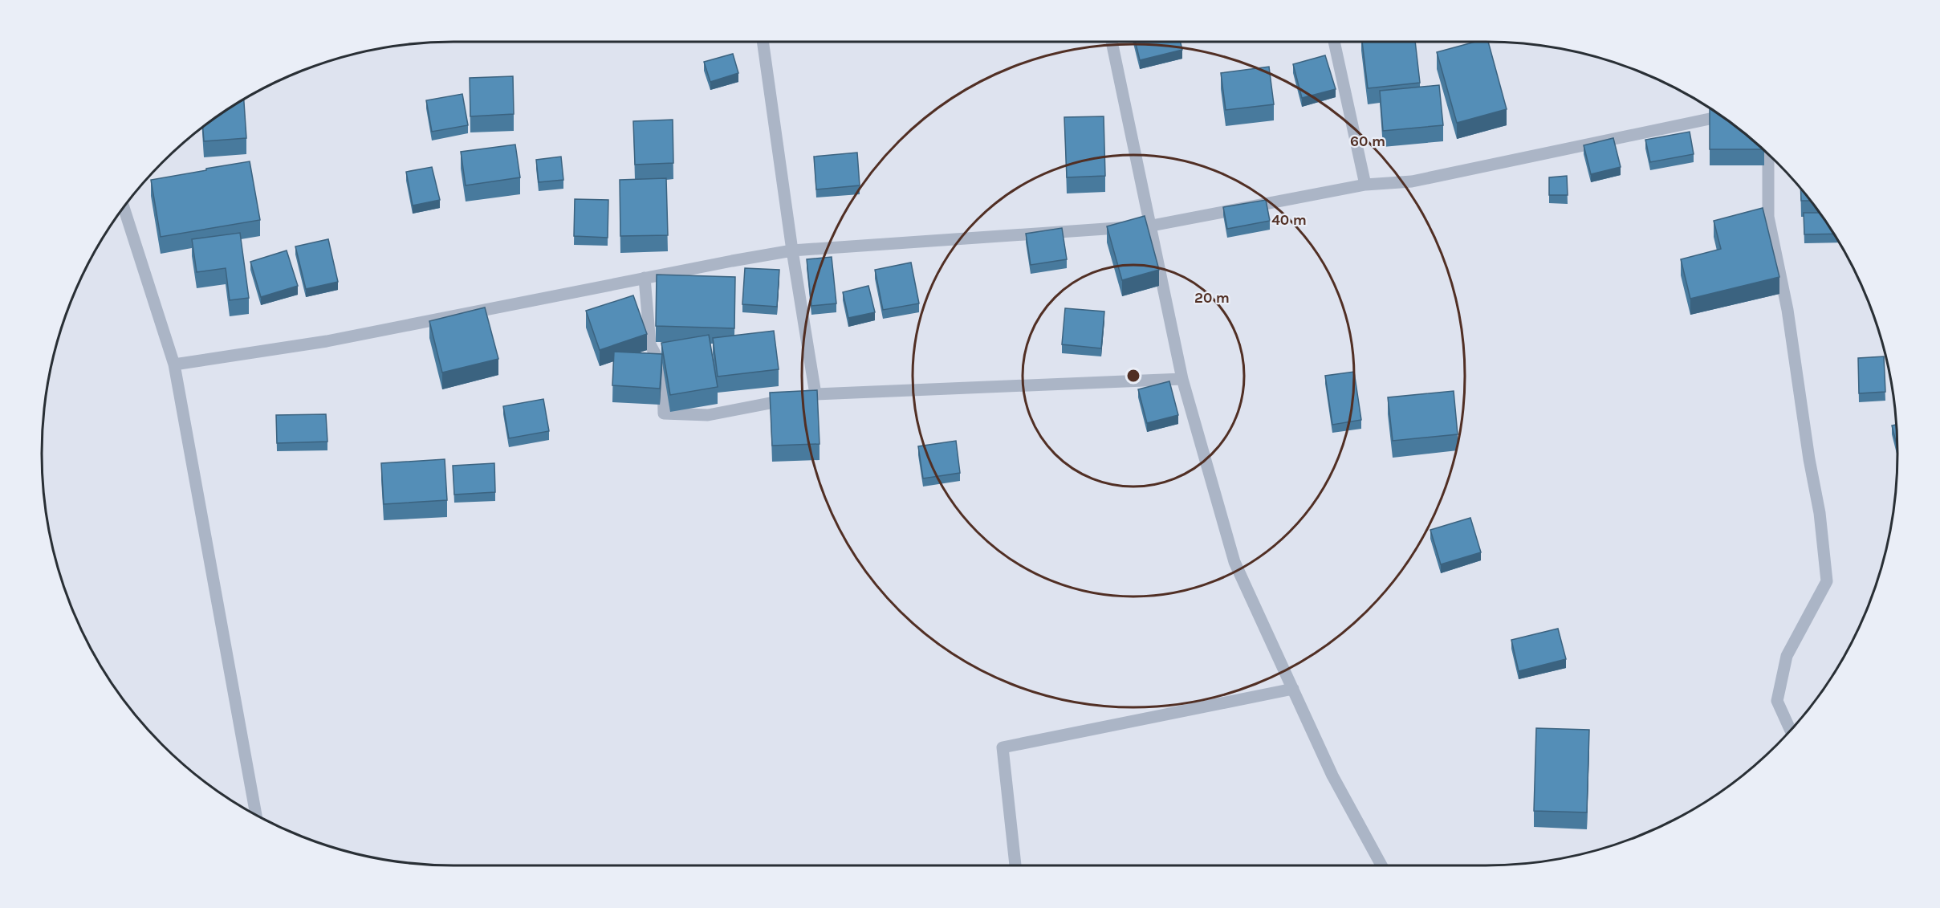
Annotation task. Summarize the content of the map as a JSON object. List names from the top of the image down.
{
  "rings": ["60 m", "40 m", "20 m"]
}
